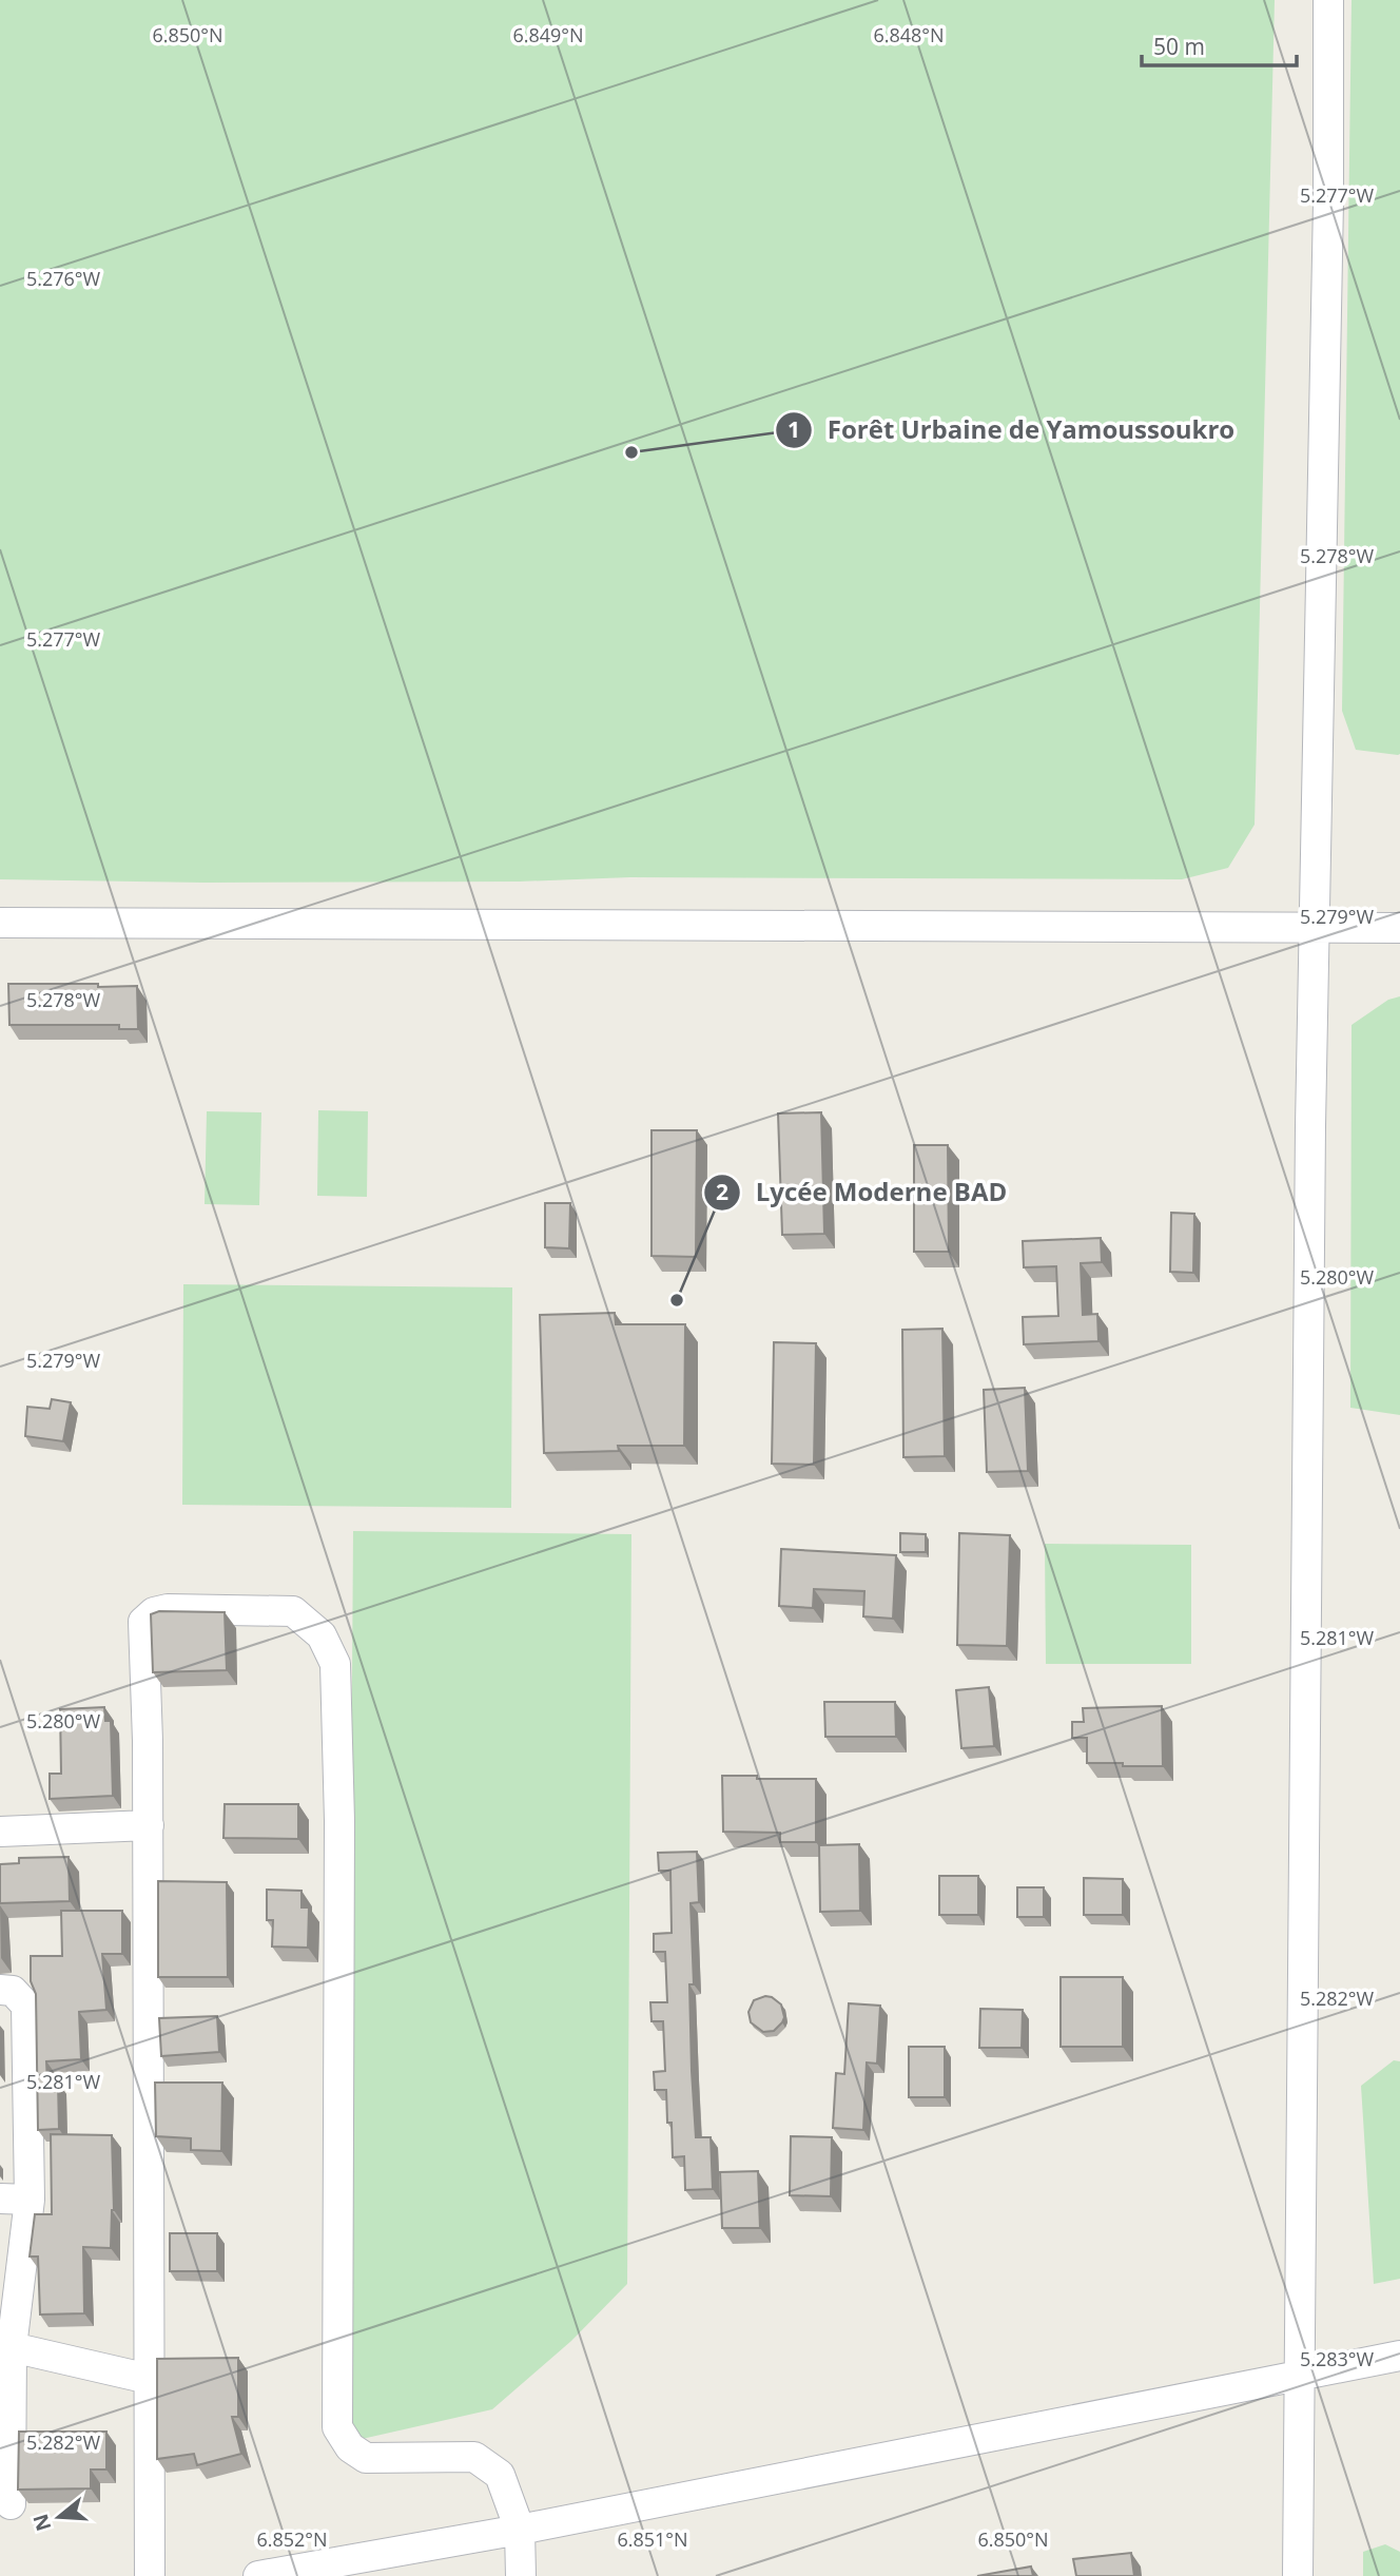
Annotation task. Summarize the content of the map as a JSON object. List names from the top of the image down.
{
  "places": ["Forêt Urbaine de Yamoussoukro", "Lycée Moderne BAD"],
  "scale_bar": "50 m",
  "north": "left",
  "coordinates": [
    "6.850°N",
    "6.849°N",
    "6.848°N",
    "5.277°W",
    "5.276°W",
    "5.278°W",
    "5.279°W",
    "5.280°W",
    "5.281°W",
    "5.282°W",
    "5.283°W",
    "6.852°N",
    "6.851°N"
  ]
}
